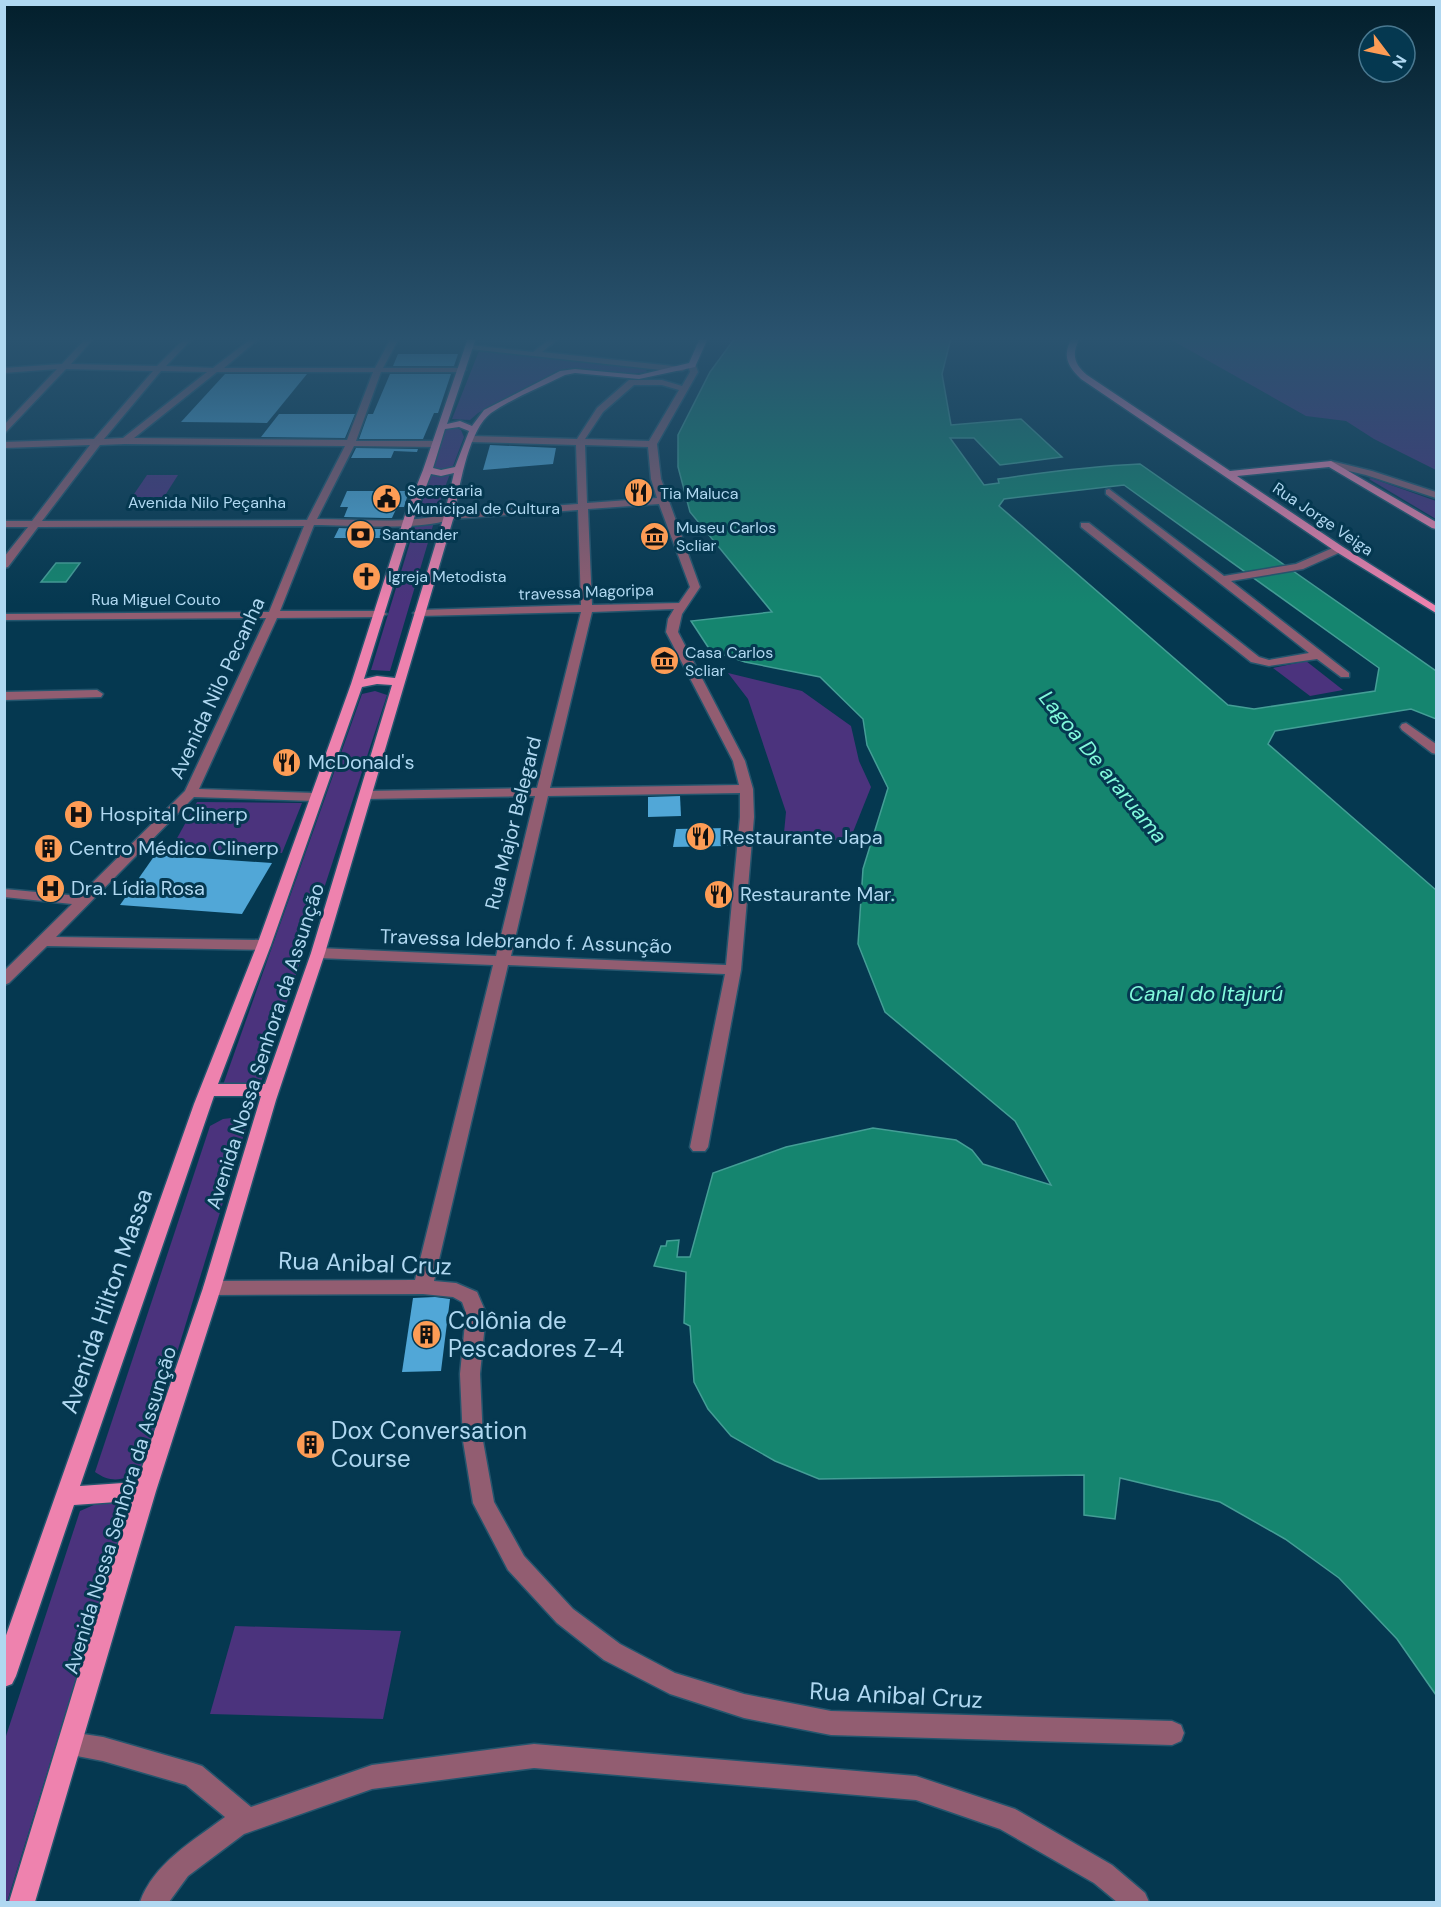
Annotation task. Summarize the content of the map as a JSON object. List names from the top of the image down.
{
  "streets": {
    "main road": ["Rua Jorge Veiga", "Avenida Nossa Senhora da Assunção", "Avenida Hilton Massa"],
    "street": [
      "Avenida Nilo Peçanha",
      "travessa Magoripa",
      "Rua Miguel Couto",
      "Avenida Nilo Pecanha",
      "Rua Major Belegard",
      "Travessa Idebrando f. Assunção",
      "Rua Anibal Cruz"
    ]
  },
  "crossings": [
    ["Avenida Nilo Peçanha", "Avenida Nilo Pecanha"],
    ["Avenida Nilo Peçanha", "Rua Major Belegard"],
    ["Avenida Nilo Peçanha", "Avenida Nossa Senhora da Assunção"],
    ["travessa Magoripa", "Rua Major Belegard"],
    ["travessa Magoripa", "Avenida Nossa Senhora da Assunção"],
    ["Rua Miguel Couto", "Avenida Nilo Pecanha"],
    ["Rua Miguel Couto", "Avenida Nossa Senhora da Assunção"],
    ["Rua Major Belegard", "Travessa Idebrando f. Assunção"],
    ["Rua Major Belegard", "Rua Anibal Cruz"],
    ["Travessa Idebrando f. Assunção", "Avenida Nossa Senhora da Assunção"],
    ["Avenida Nossa Senhora da Assunção", "Rua Anibal Cruz"],
    ["Avenida Nossa Senhora da Assunção", "Avenida Hilton Massa"]
  ],
  "water": ["Lagoa De araruama", "Canal do Itajurú"],
  "places": {
    "restaurant": [
      "Tia Maluca",
      "McDonald's",
      "Restaurante Japa",
      "Restaurante Mar."
    ],
    "public building": ["Secretaria Municipal de Cultura"],
    "bank": ["Santander"],
    "museum": ["Museu Carlos Scliar", "Casa Carlos Scliar"],
    "church": ["Igreja Metodista"],
    "hospital": ["Hospital Clinerp", "Dra. Lídia Rosa"],
    "building": ["Centro Médico Clinerp", "Colônia de Pescadores Z-4", "Dox Conversation Course"]
  },
  "north": "bottom right"
}
